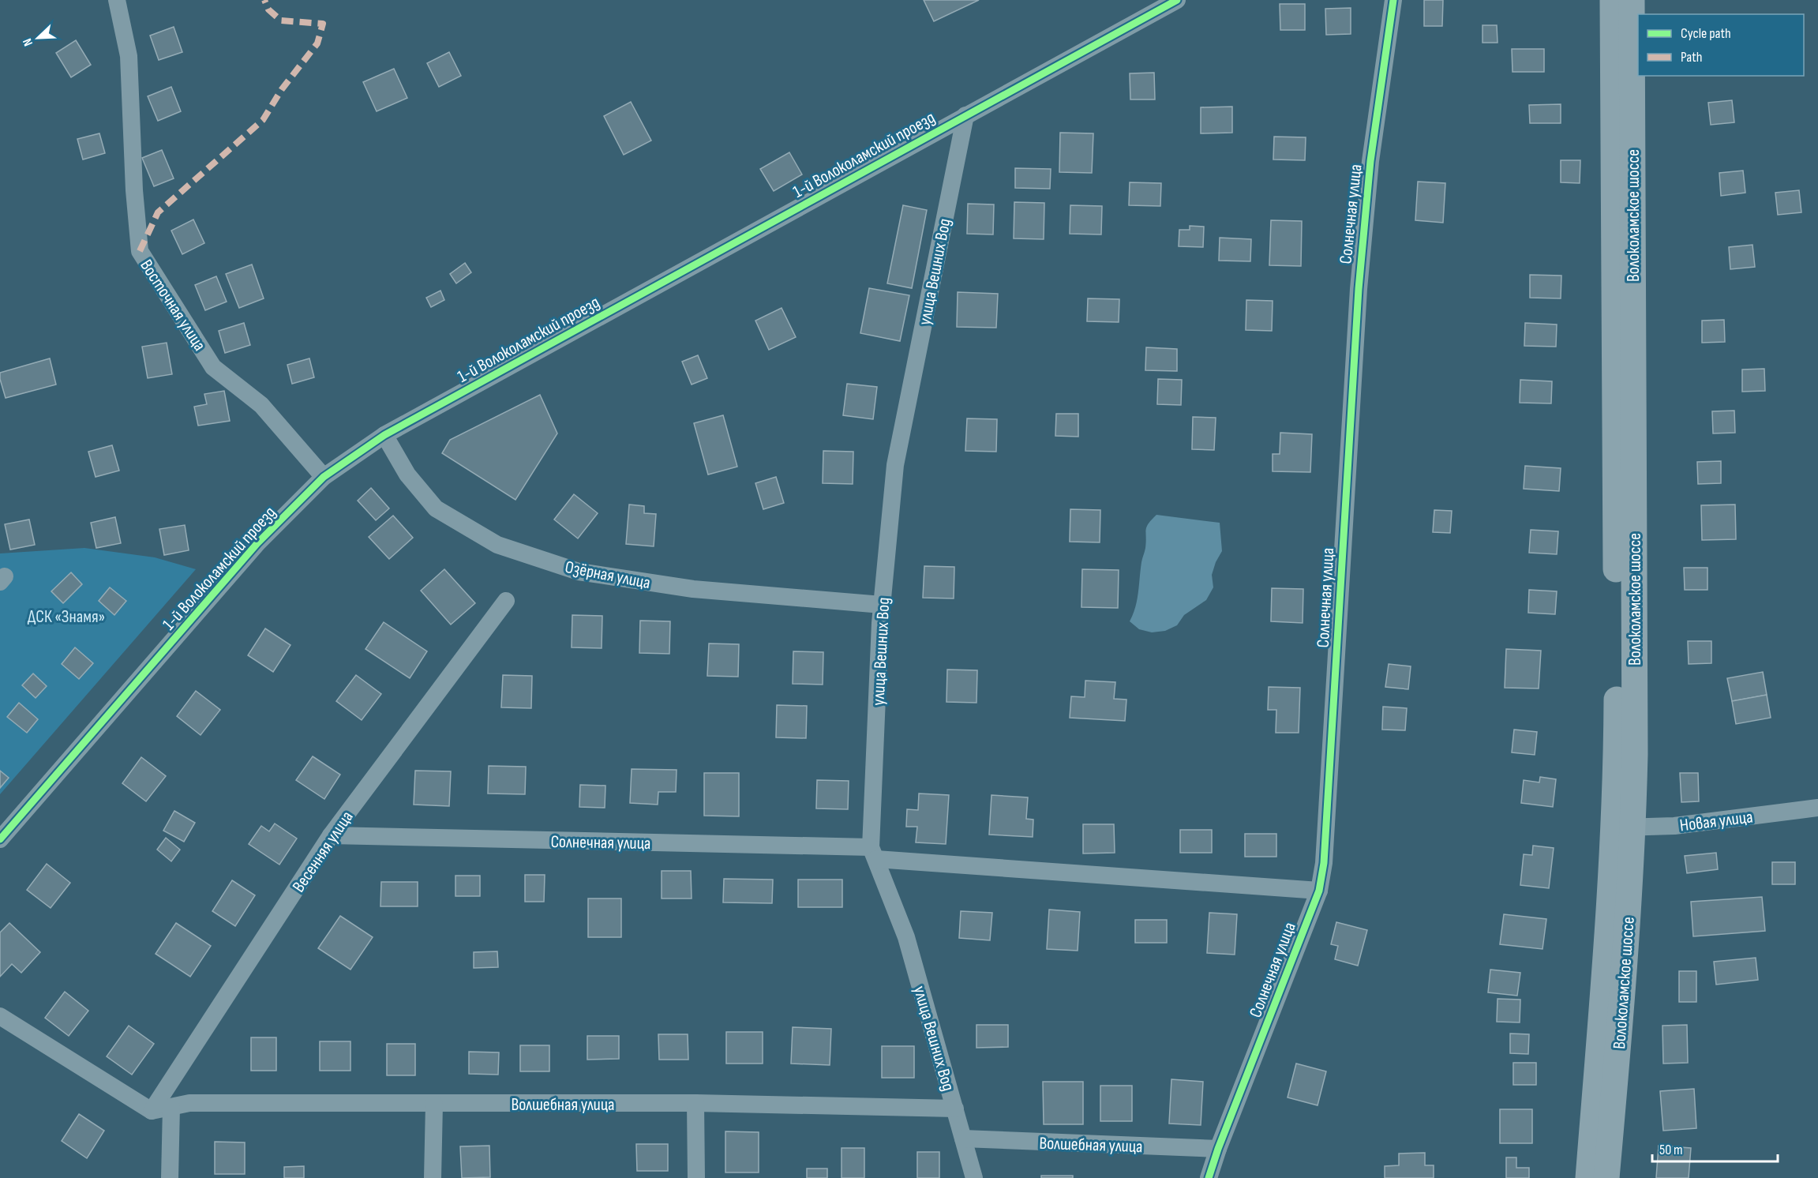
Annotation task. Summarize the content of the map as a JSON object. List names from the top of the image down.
{
  "streets": {
    "main road": ["Волоколамское шоссе"],
    "street": [
      "1-й Волоколамский проезд",
      "Солнечная улица",
      "улица Вешних Вод",
      "Восточная улица",
      "Озёрная улица",
      "Новая улица",
      "Весенняя улица",
      "Волшебная улица"
    ]
  },
  "crossings": [
    ["1-й Волоколамский проезд", "улица Вешних Вод"],
    ["1-й Волоколамский проезд", "Восточная улица"],
    ["1-й Волоколамский проезд", "Озёрная улица"],
    ["Солнечная улица", "улица Вешних Вод"],
    ["Солнечная улица", "Весенняя улица"],
    ["Солнечная улица", "Волшебная улица"],
    ["Волоколамское шоссе", "Новая улица"],
    ["улица Вешних Вод", "Озёрная улица"],
    ["улица Вешних Вод", "Волшебная улица"],
    ["Весенняя улица", "Волшебная улица"]
  ],
  "parks": ["ДСК «Знамя»"],
  "legend": ["Cycle path", "Path"],
  "scale_bar": "50 m",
  "north": "bottom left"
}
